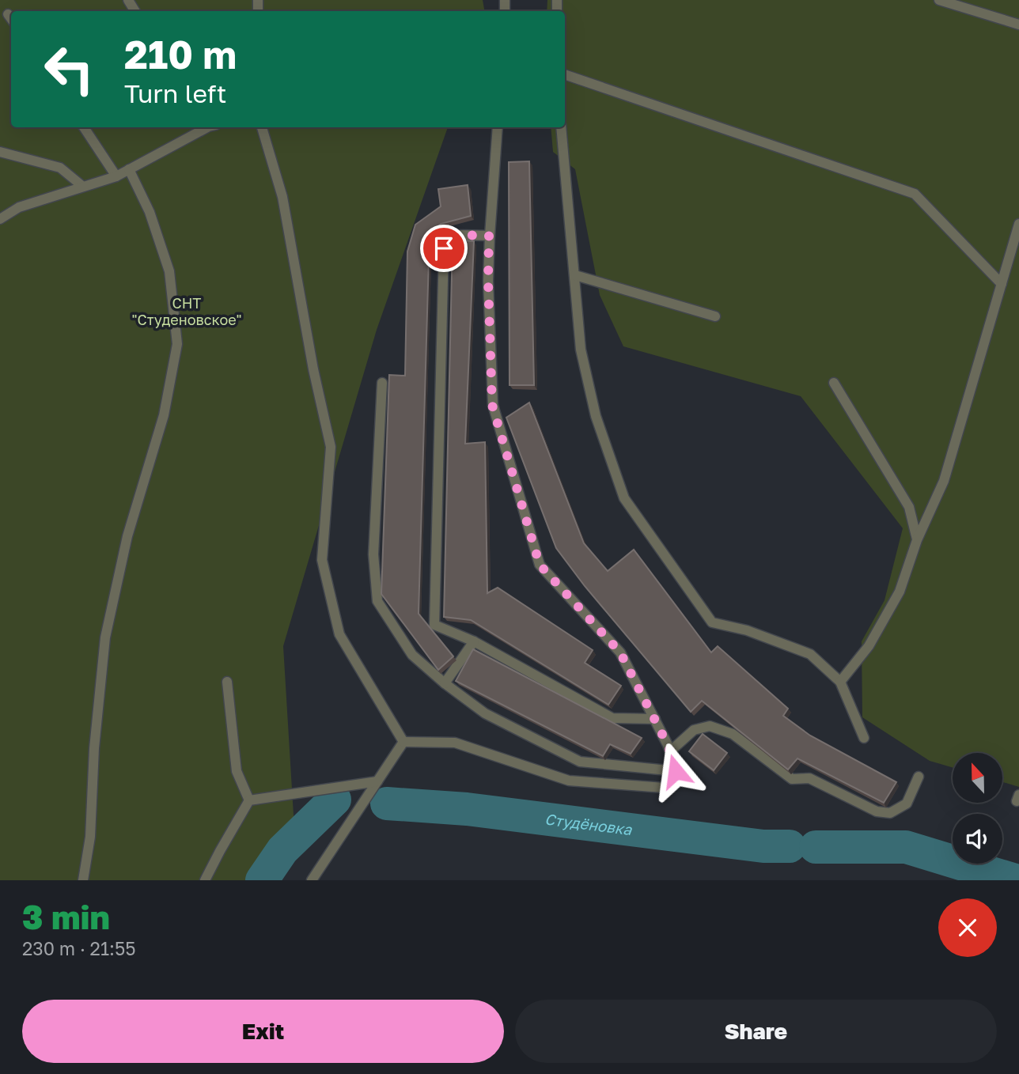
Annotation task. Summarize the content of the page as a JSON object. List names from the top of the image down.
{
  "water": ["Студёновка"],
  "parks": ["СНТ \"Студеновское\""],
  "north": "top",
  "page": {
    "turn": ["210 m", "Turn left"],
    "heading": ["3 min", "230 m · 21:55"],
    "buttons": ["Exit", "Share"]
  }
}
